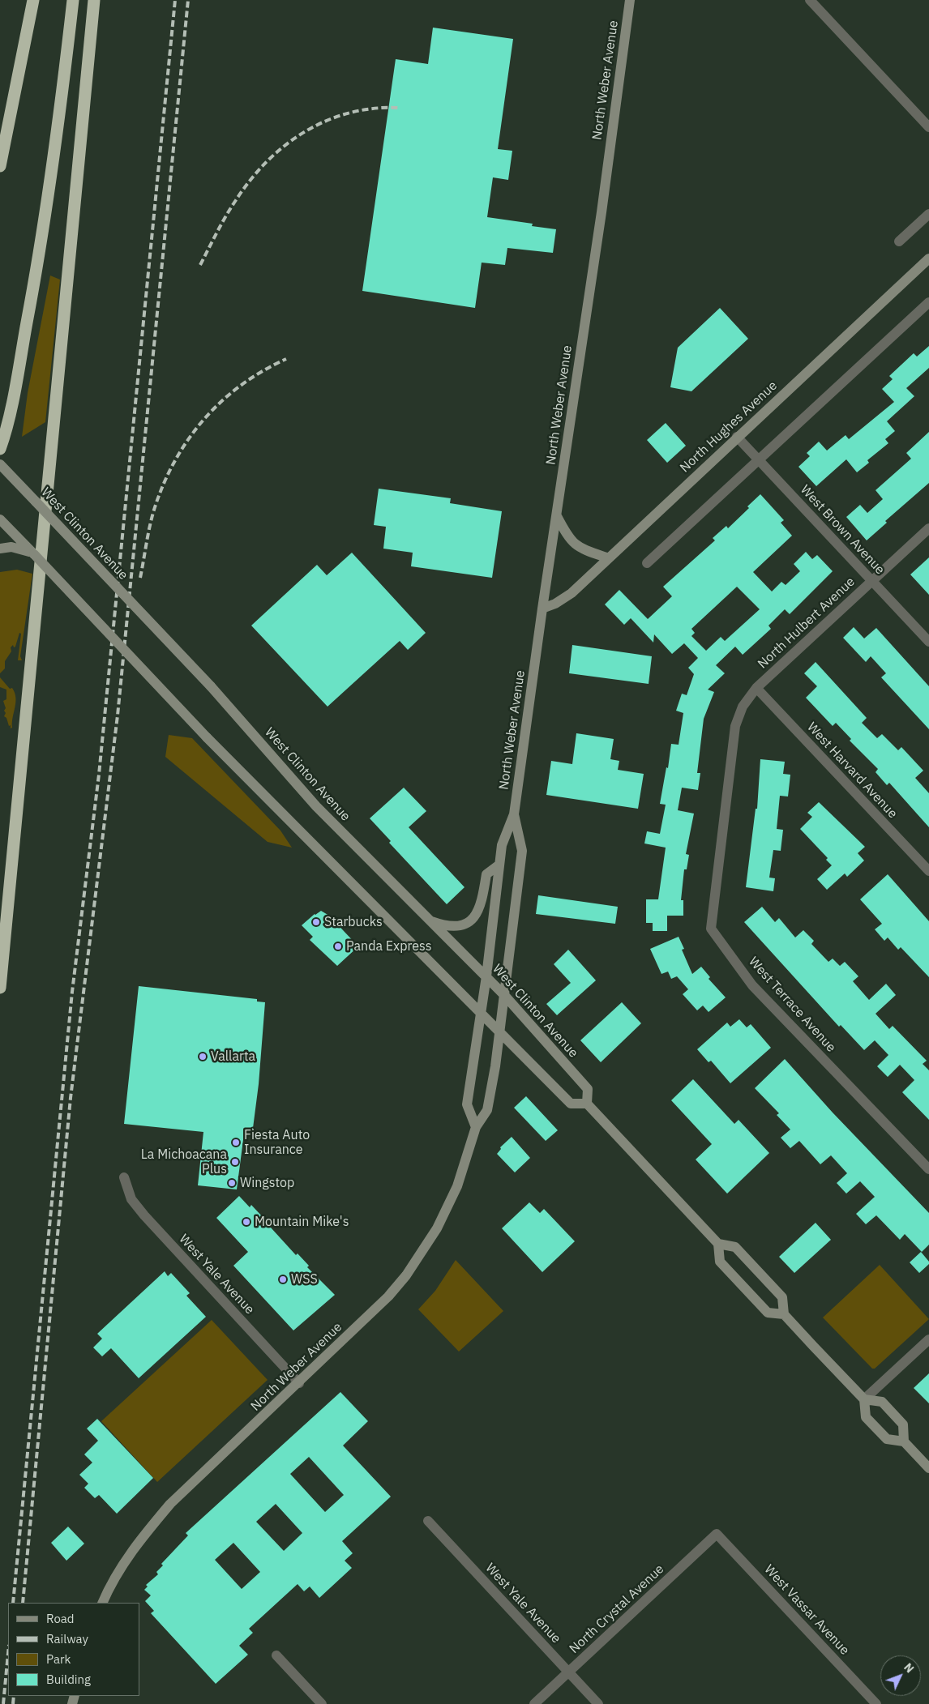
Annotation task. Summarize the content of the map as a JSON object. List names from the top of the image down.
{
  "streets": {
    "main road": ["North Weber Avenue", "North Hughes Avenue", "West Clinton Avenue"],
    "street": [
      "West Brown Avenue",
      "North Hulbert Avenue",
      "West Harvard Avenue",
      "West Terrace Avenue",
      "West Yale Avenue",
      "North Crystal Avenue",
      "West Vassar Avenue"
    ]
  },
  "crossings": [
    ["North Weber Avenue", "North Hughes Avenue"],
    ["North Weber Avenue", "West Clinton Avenue"],
    ["North Weber Avenue", "West Yale Avenue"],
    ["North Hughes Avenue", "West Brown Avenue"],
    ["West Brown Avenue", "North Hulbert Avenue"],
    ["North Hulbert Avenue", "West Harvard Avenue"],
    ["North Hulbert Avenue", "West Terrace Avenue"],
    ["West Harvard Avenue", "West Terrace Avenue"],
    ["West Yale Avenue", "North Crystal Avenue"],
    ["North Crystal Avenue", "West Vassar Avenue"]
  ],
  "places": [
    "Starbucks",
    "Panda Express",
    "Vallarta",
    "Fiesta Auto Insurance",
    "La Michoacana Plus",
    "Wingstop",
    "Mountain Mike's",
    "WSS"
  ],
  "legend": [
    "Road",
    "Railway",
    "Park",
    "Building"
  ],
  "north": "top right"
}
